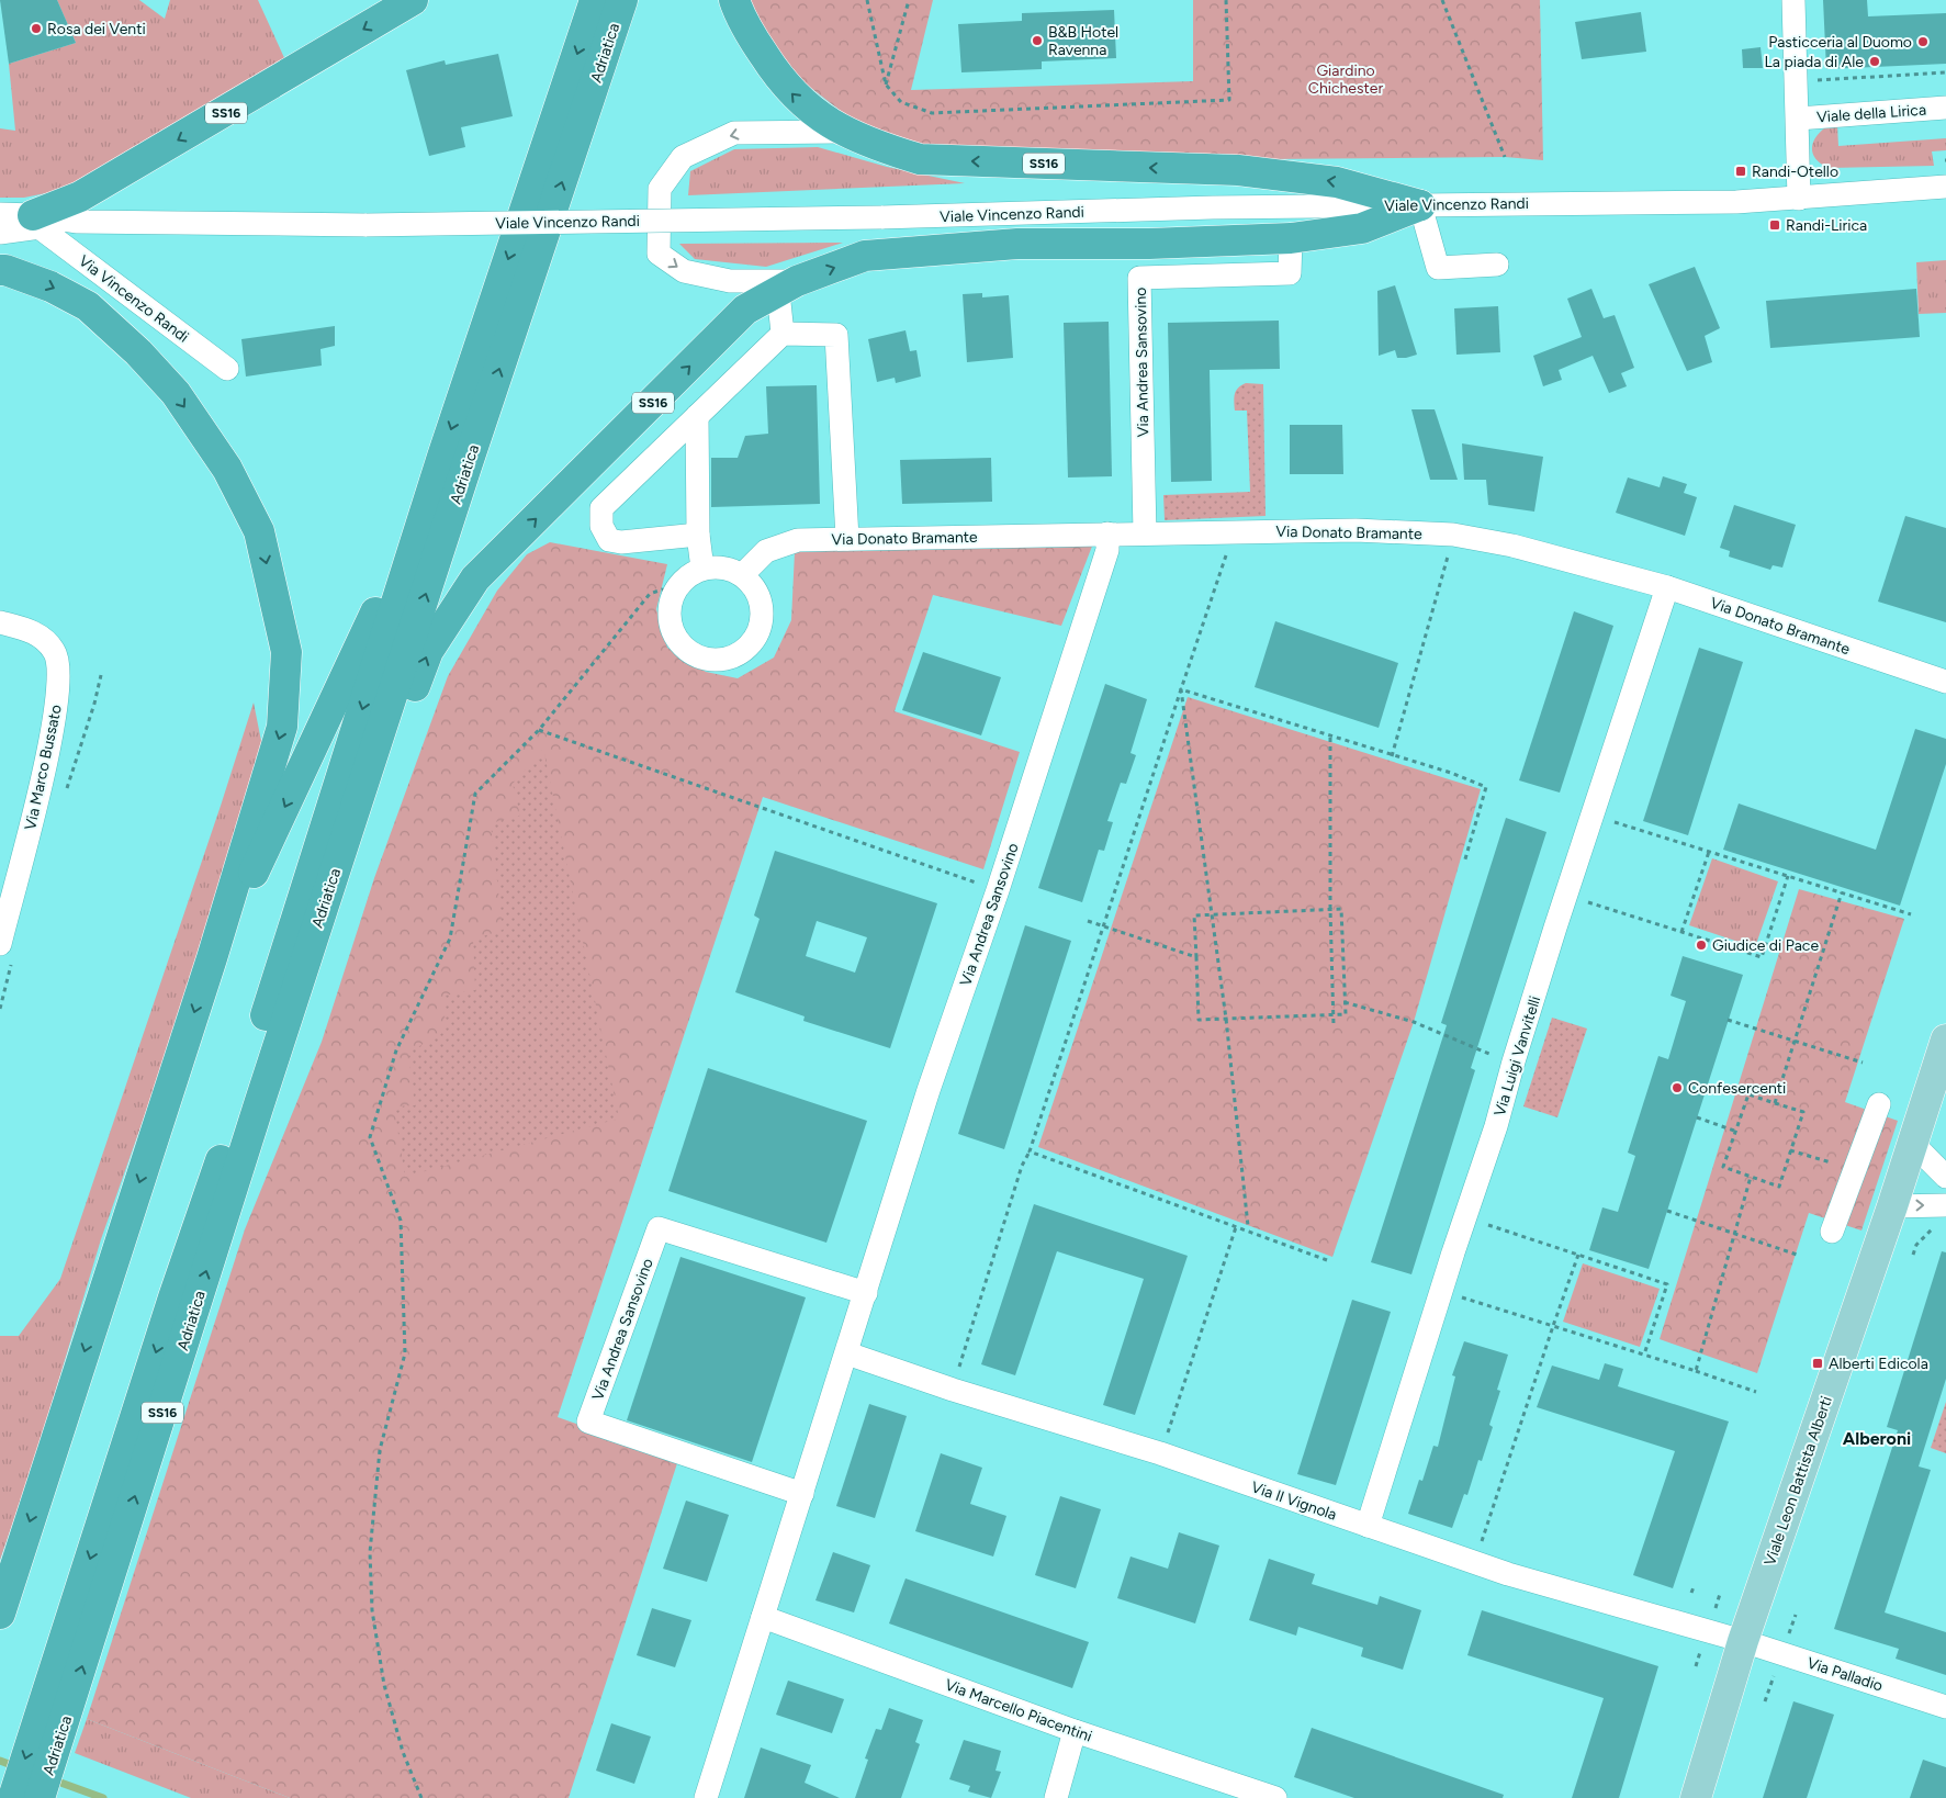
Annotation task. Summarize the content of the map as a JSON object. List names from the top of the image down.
{
  "streets": {
    "highway": ["Adriatica", "SS16"],
    "main road": ["Viale Leon Battista Alberti"],
    "street": [
      "Viale della Lirica",
      "Viale Vincenzo Randi",
      "Via Vincenzo Randi",
      "Via Andrea Sansovino",
      "Via Donato Bramante",
      "Via Marco Bussato",
      "Via Luigi Vanvitelli",
      "Via Il Vignola",
      "Via Palladio",
      "Via Marcello Piacentini"
    ]
  },
  "crossings": [
    ["Adriatica", "SS16"],
    ["SS16", "Viale Vincenzo Randi"],
    ["SS16", "Via Vincenzo Randi"],
    ["SS16", "Via Andrea Sansovino"],
    ["Viale Vincenzo Randi", "Via Vincenzo Randi"],
    ["Via Andrea Sansovino", "Via Donato Bramante"],
    ["Via Andrea Sansovino", "Via Il Vignola"],
    ["Via Andrea Sansovino", "Via Marcello Piacentini"],
    ["Via Donato Bramante", "Via Luigi Vanvitelli"],
    ["Via Luigi Vanvitelli", "Via Il Vignola"],
    ["Viale Leon Battista Alberti", "Via Il Vignola"],
    ["Viale Leon Battista Alberti", "Via Palladio"],
    ["Via Il Vignola", "Via Palladio"]
  ],
  "districts": ["Alberoni"],
  "parks": ["Giardino Chichester"],
  "places": {
    "other": [
      "Rosa dei Venti",
      "B&B Hotel Ravenna",
      "Pasticceria al Duomo",
      "La piada di Ale",
      "Giudice di Pace",
      "Confesercenti"
    ],
    "transit": ["Randi-Otello", "Randi-Lirica", "Alberti Edicola"]
  }
}
